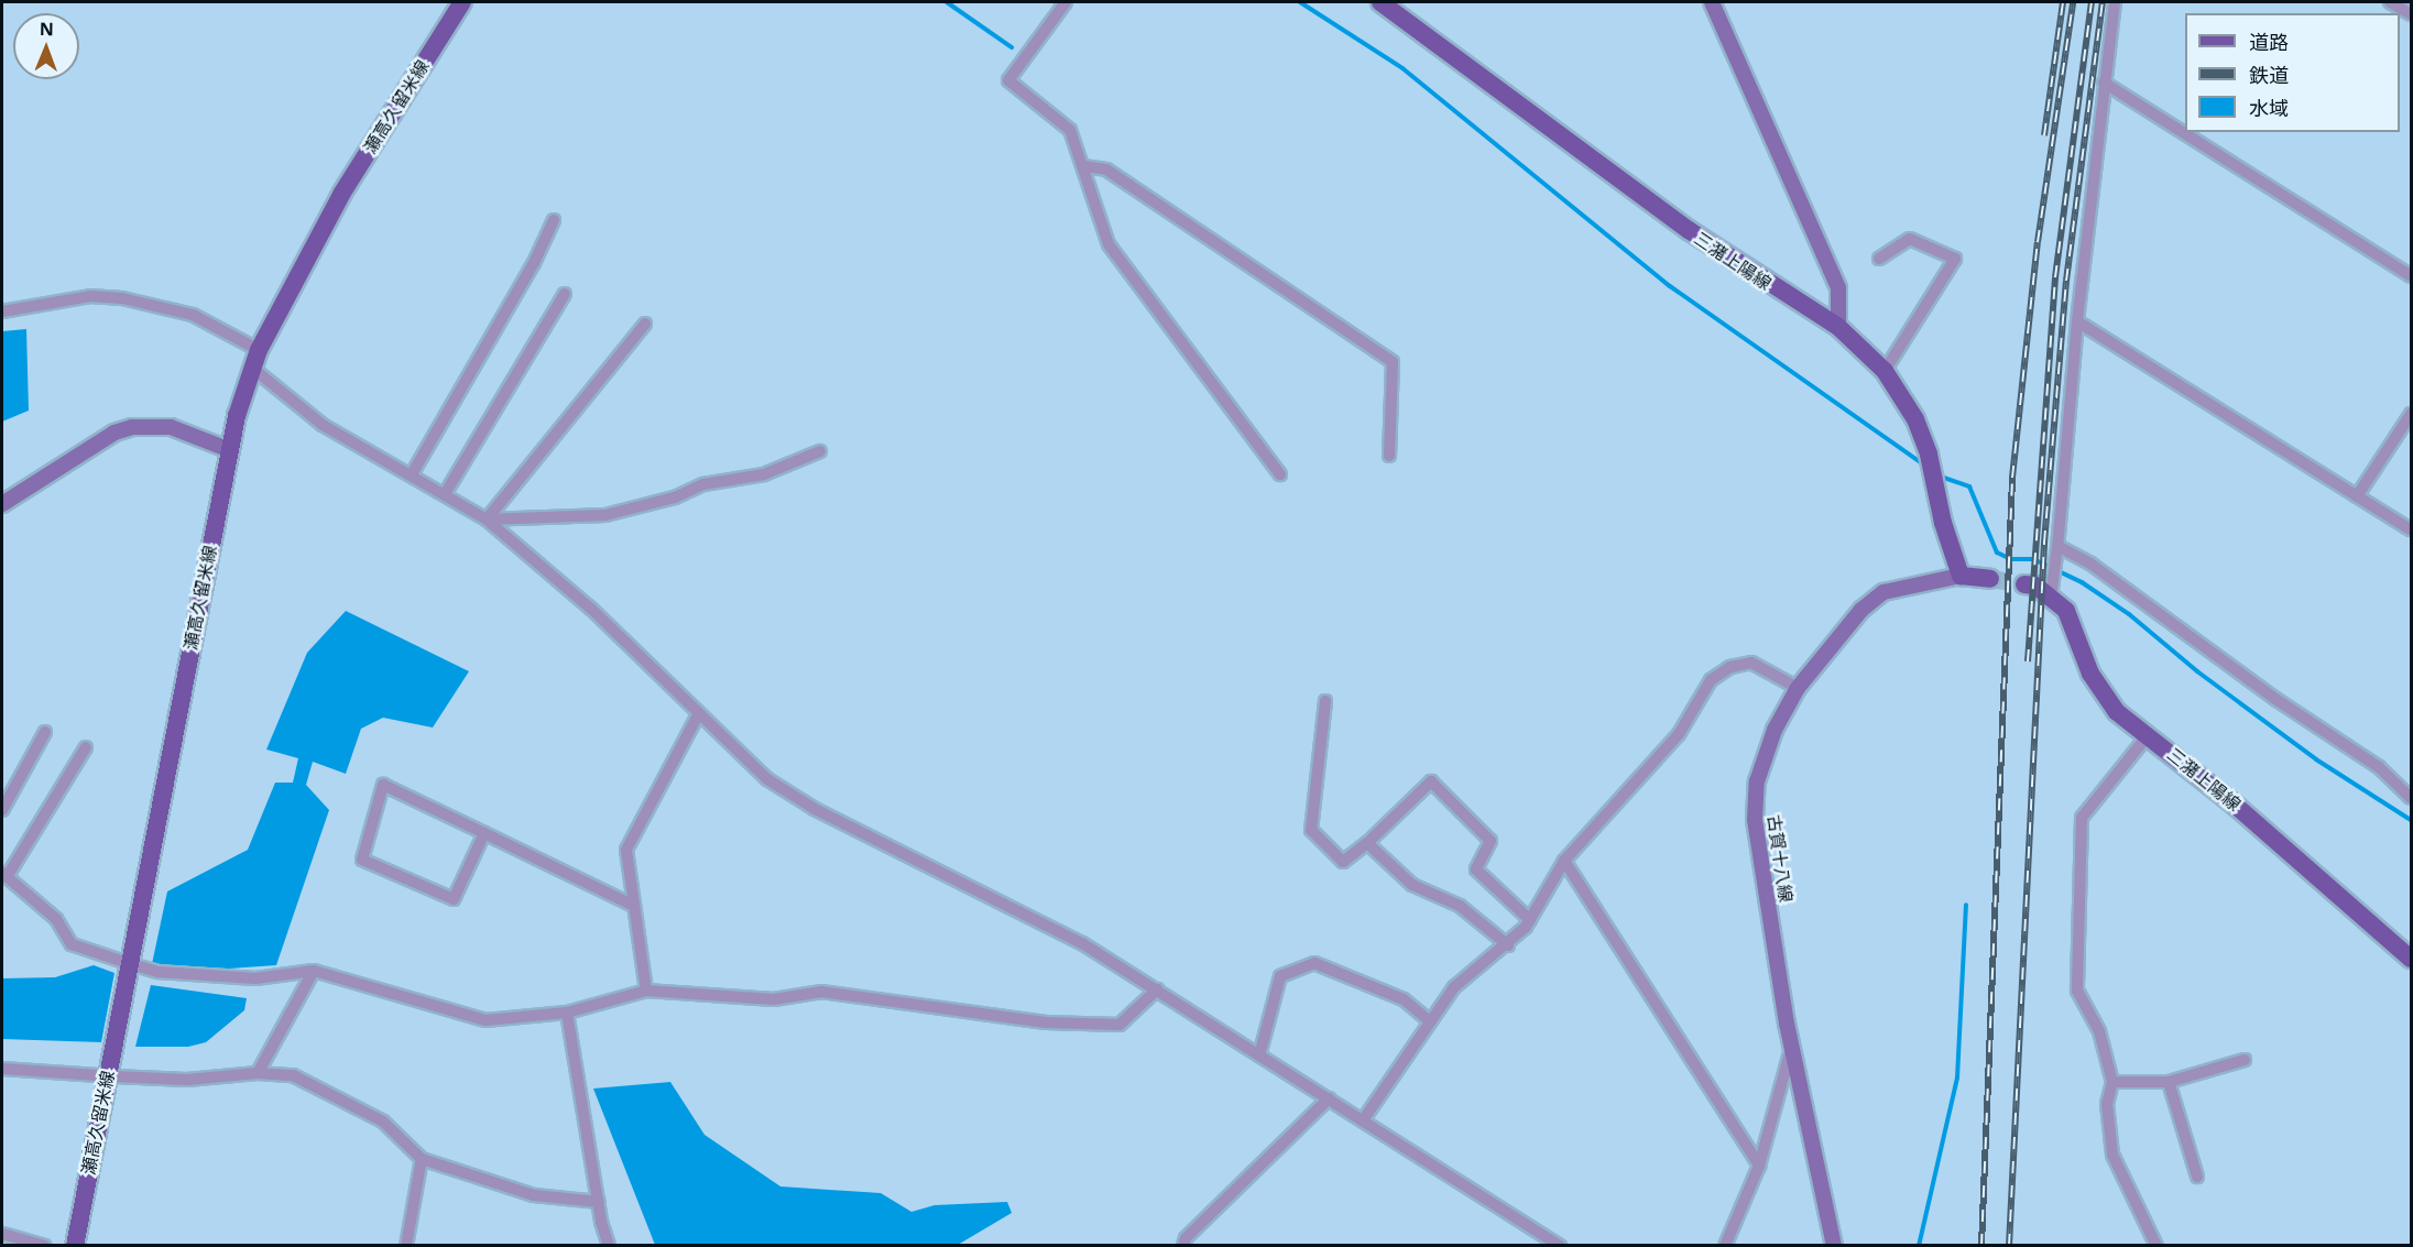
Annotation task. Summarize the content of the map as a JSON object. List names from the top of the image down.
{
  "streets": {
    "main road": ["瀬高久留米線", "三潴上陽線", "古賀十八線"]
  },
  "crossings": [
    ["三潴上陽線", "古賀十八線"]
  ],
  "legend": ["道路", "鉄道", "水域"],
  "north": "top"
}
